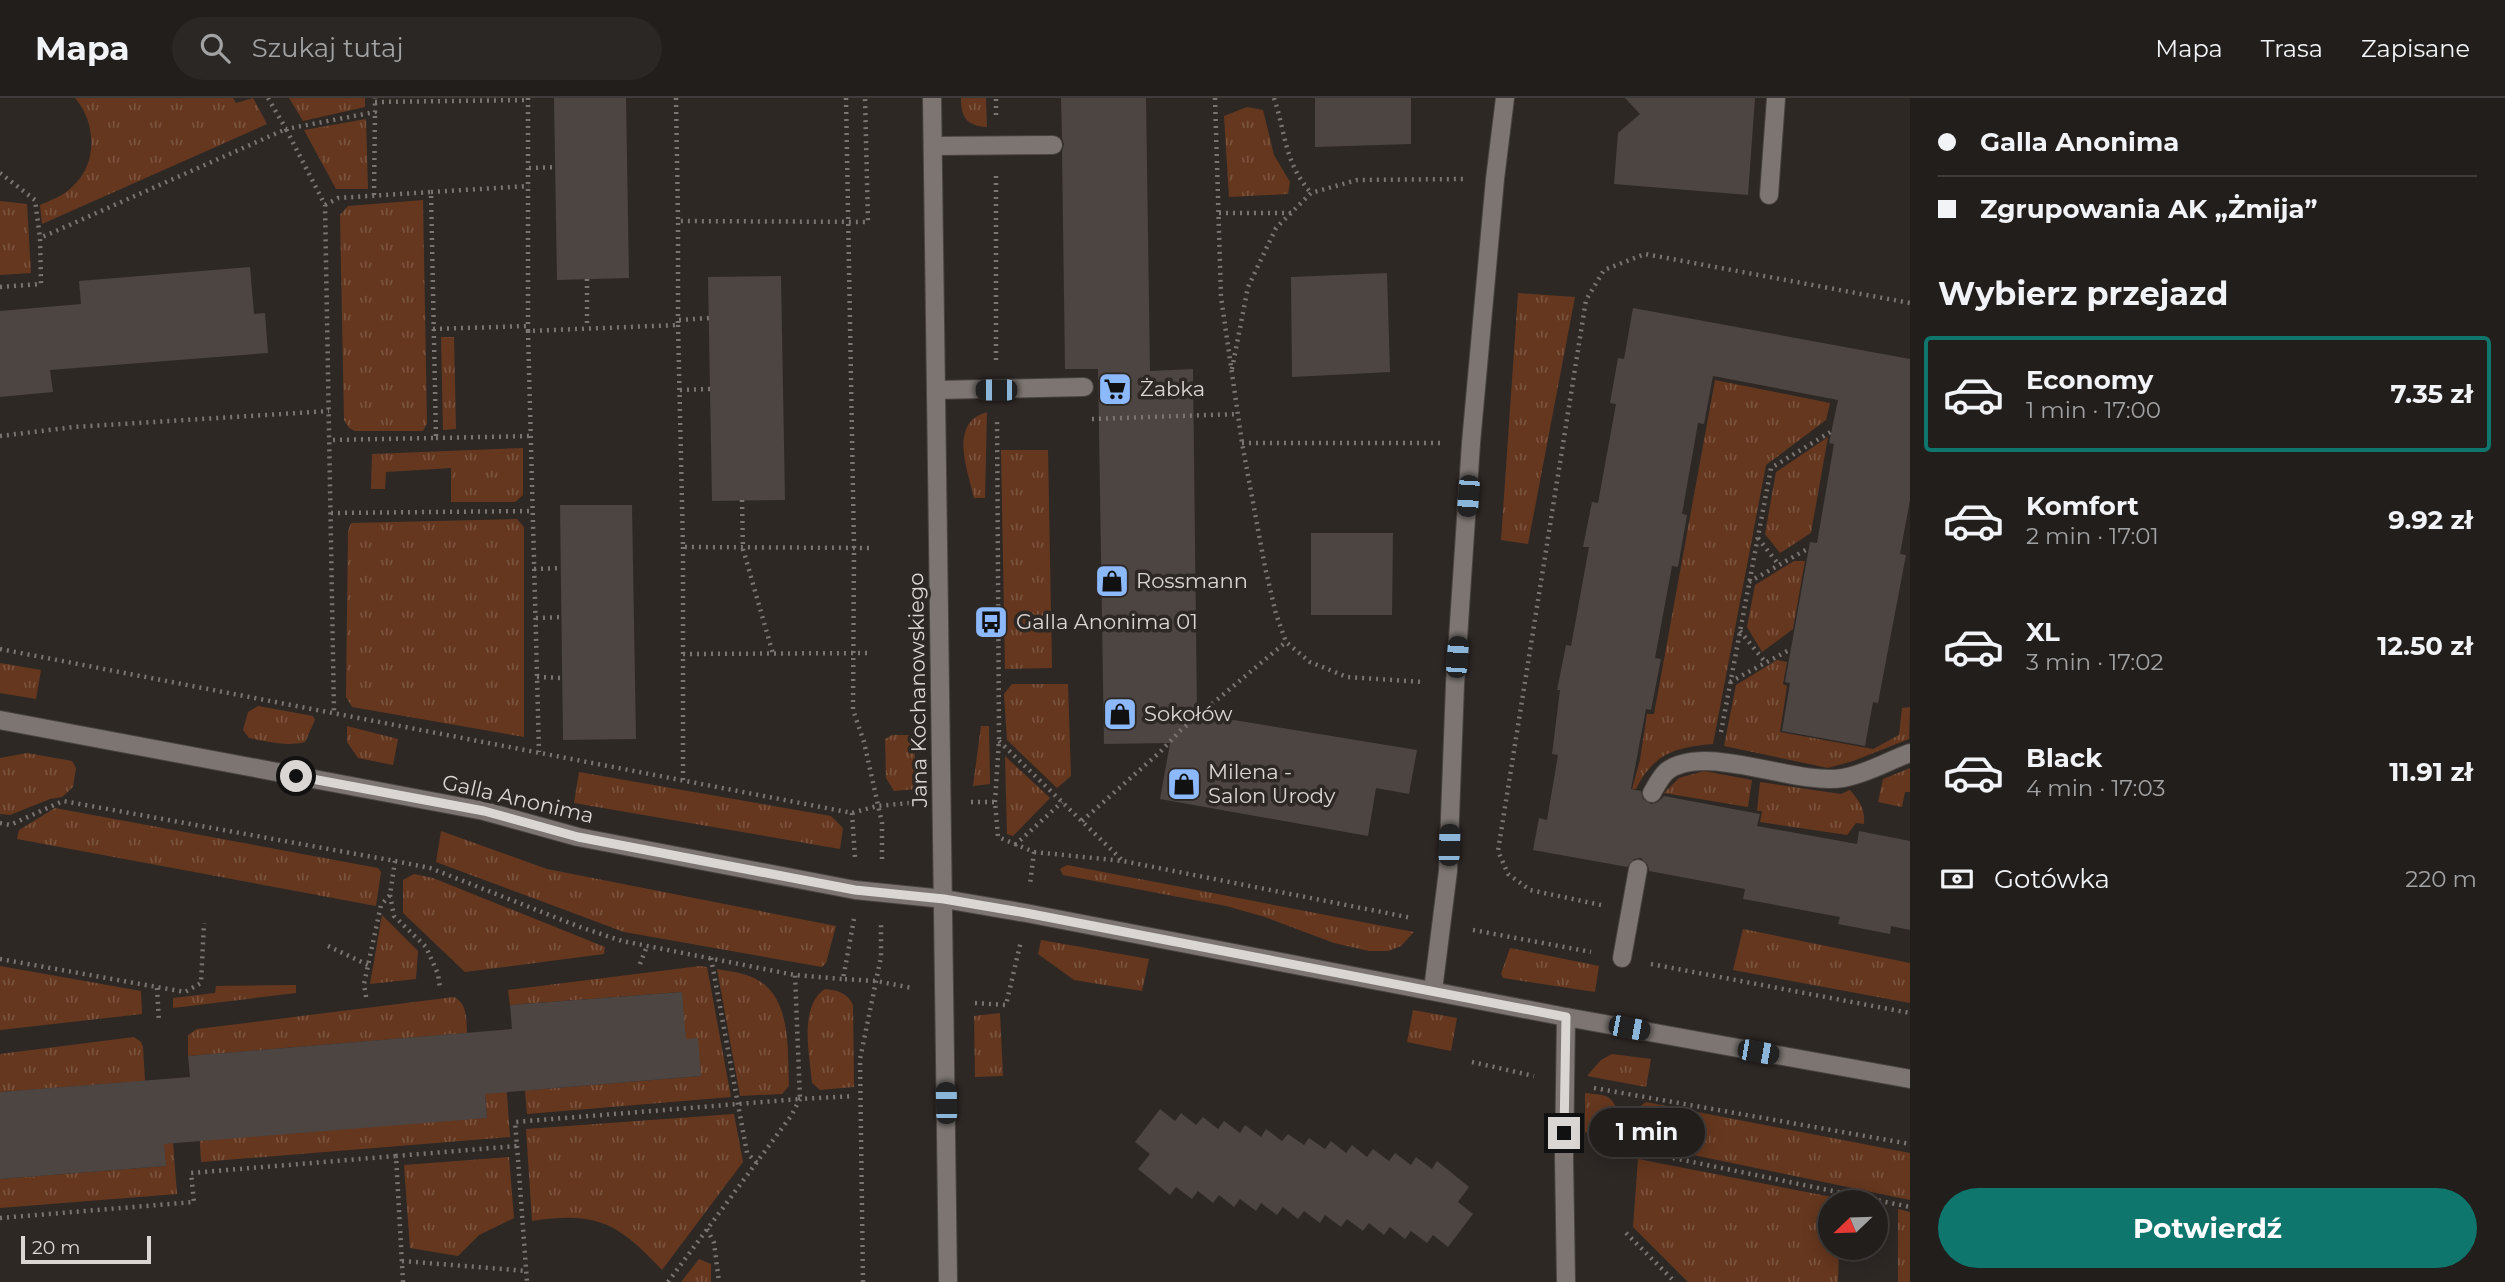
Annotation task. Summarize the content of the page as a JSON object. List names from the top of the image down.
{
  "streets": {
    "street": ["Jana Kochanowskiego", "Galla Anonima"]
  },
  "crossings": [
    ["Jana Kochanowskiego", "Galla Anonima"]
  ],
  "places": {
    "supermarket": ["Żabka"],
    "shop": ["Rossmann", "Sokołów", "Milena - Salon Urody"],
    "bus stop": ["Galla Anonima 01"]
  },
  "scale_bar": "20 m",
  "north": "bottom left",
  "page": {
    "header": "Mapa",
    "search": "Szukaj tutaj",
    "nav": ["Mapa", "Trasa", "Zapisane"],
    "banner": ["Galla Anonima", "Zgrupowania AK „Żmija”"],
    "heading": "Wybierz przejazd",
    "list": [
      {
        "name": "Economy",
        "note": "1 min · 17:00",
        "value": "7.35 zł"
      },
      {
        "name": "Komfort",
        "note": "2 min · 17:01",
        "value": "9.92 zł"
      },
      {
        "name": "XL",
        "note": "3 min · 17:02",
        "value": "12.50 zł"
      },
      {
        "name": "Black",
        "note": "4 min · 17:03",
        "value": "11.91 zł"
      }
    ],
    "pay": ["Gotówka", "220 m"],
    "bubble": "1 min",
    "buttons": "Potwierdź",
    "scale": "20 m"
  }
}
